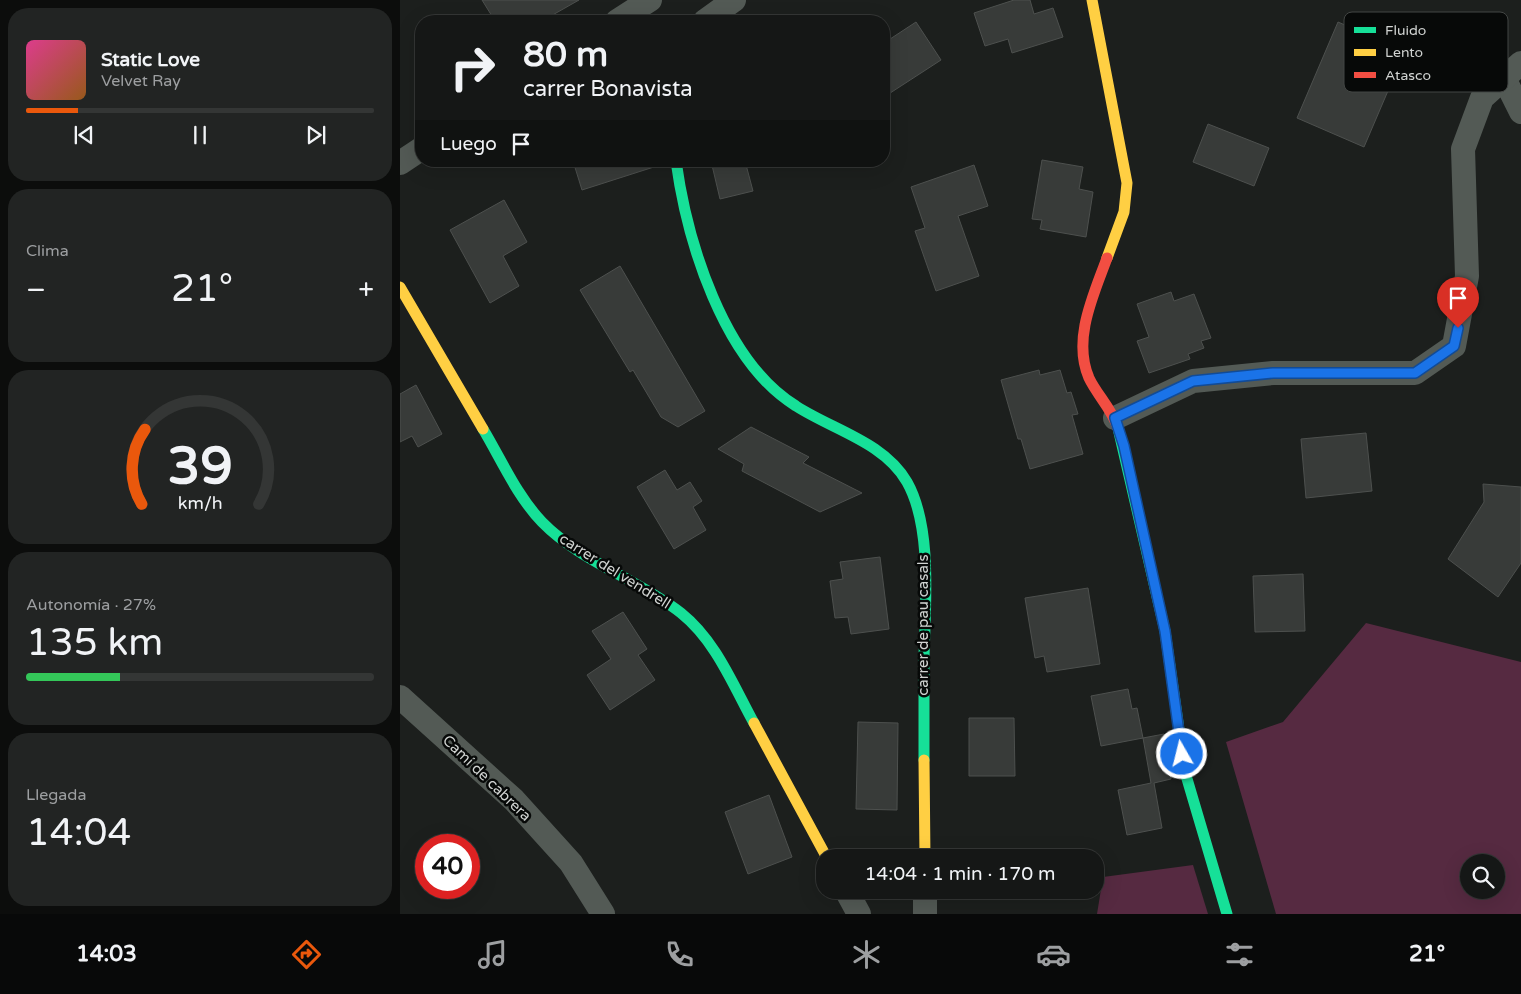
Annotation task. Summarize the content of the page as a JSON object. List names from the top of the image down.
{
  "streets": {
    "street": ["carrer del vendrell", "carrer de pau casals", "Camí de cabrera"]
  },
  "legend": ["Fluido", "Lento", "Atasco"],
  "page": {
    "turn": ["80 m", "carrer Bonavista"],
    "song": ["Static Love", "Velvet Ray"],
    "then": "Luego",
    "tile": [
      "Clima",
      ["Autonomía · 27%", "135 km"],
      ["Llegada", "14:04"]
    ],
    "heat": ["−", "21°", "+"],
    "limit": "40",
    "trip": "14:04 · 1 min · 170 m",
    "tabs": ["14:03", "21°"],
    "gauge": ["39", "km/h"]
  }
}
